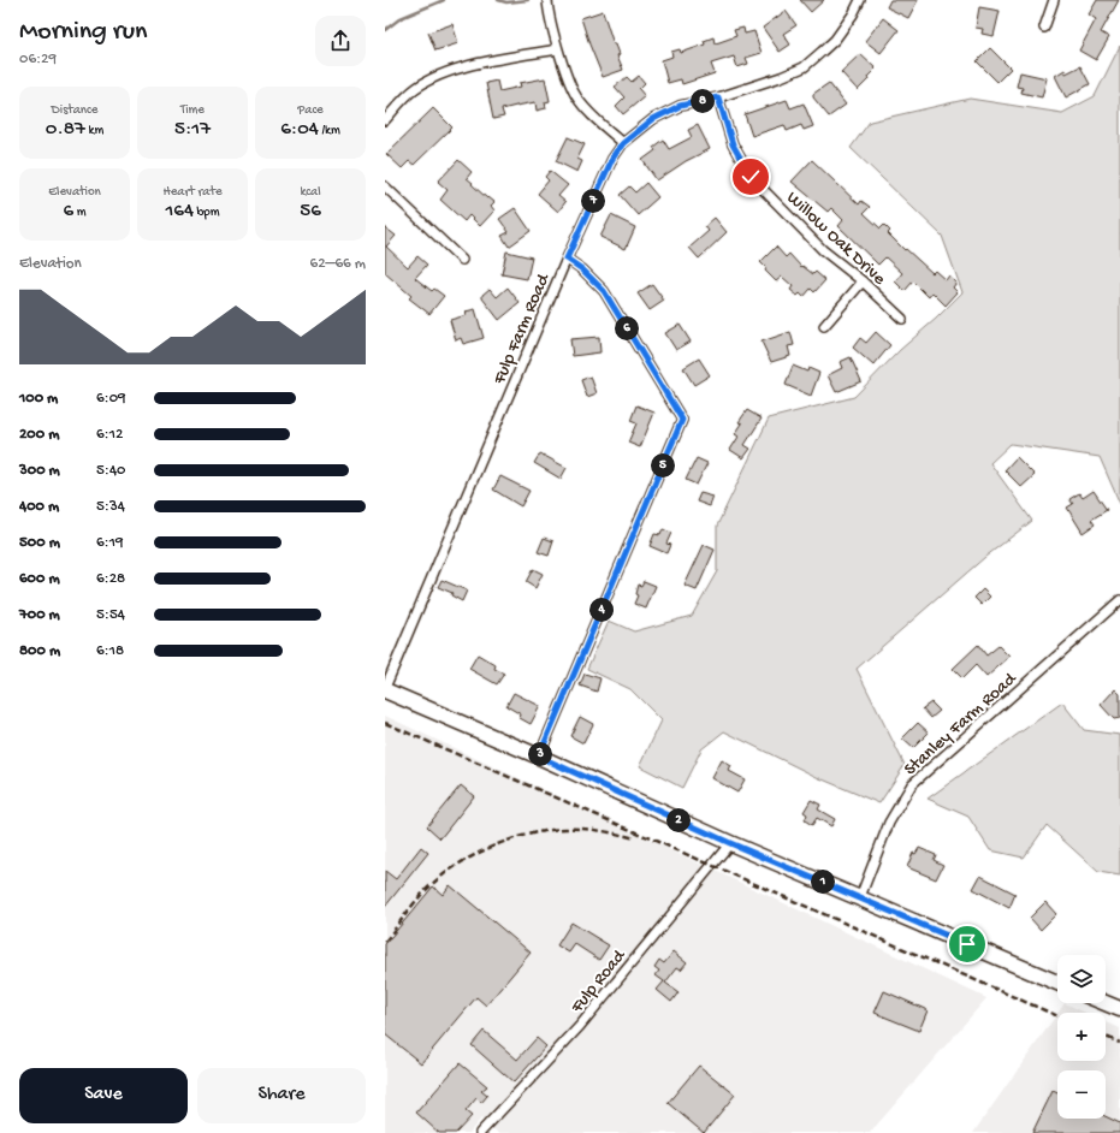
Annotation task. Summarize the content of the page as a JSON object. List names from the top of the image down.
{
  "streets": {
    "street": [
      "Willow Oak Drive",
      "Fulp Farm Road",
      "Stanley Farm Road",
      "Fulp Road"
    ]
  },
  "crossings": [
    ["Willow Oak Drive", "Fulp Farm Road"]
  ],
  "page": {
    "heading": ["Morning run", "06:29"],
    "stats": [
      ["Distance", "0.87 km"],
      ["Time", "5:17"],
      ["Pace", "6:04 /km"],
      ["Elevation", "6 m"],
      ["Heart rate", "164 bpm"],
      ["kcal", "56"]
    ],
    "pins": [
      "8",
      "7",
      "6",
      "5",
      "4",
      "3",
      "2",
      "1"
    ],
    "chart": ["Elevation", "62–66 m"],
    "list": [
      {
        "name": "100 m",
        "note": "6:09"
      },
      {
        "name": "200 m",
        "note": "6:12"
      },
      {
        "name": "300 m",
        "note": "5:40"
      },
      {
        "name": "400 m",
        "note": "5:34"
      },
      {
        "name": "500 m",
        "note": "6:19"
      },
      {
        "name": "600 m",
        "note": "6:28"
      },
      {
        "name": "700 m",
        "note": "5:54"
      },
      {
        "name": "800 m",
        "note": "6:18"
      }
    ],
    "map_buttons": ["+", "−"],
    "buttons": ["Save", "Share"]
  }
}
